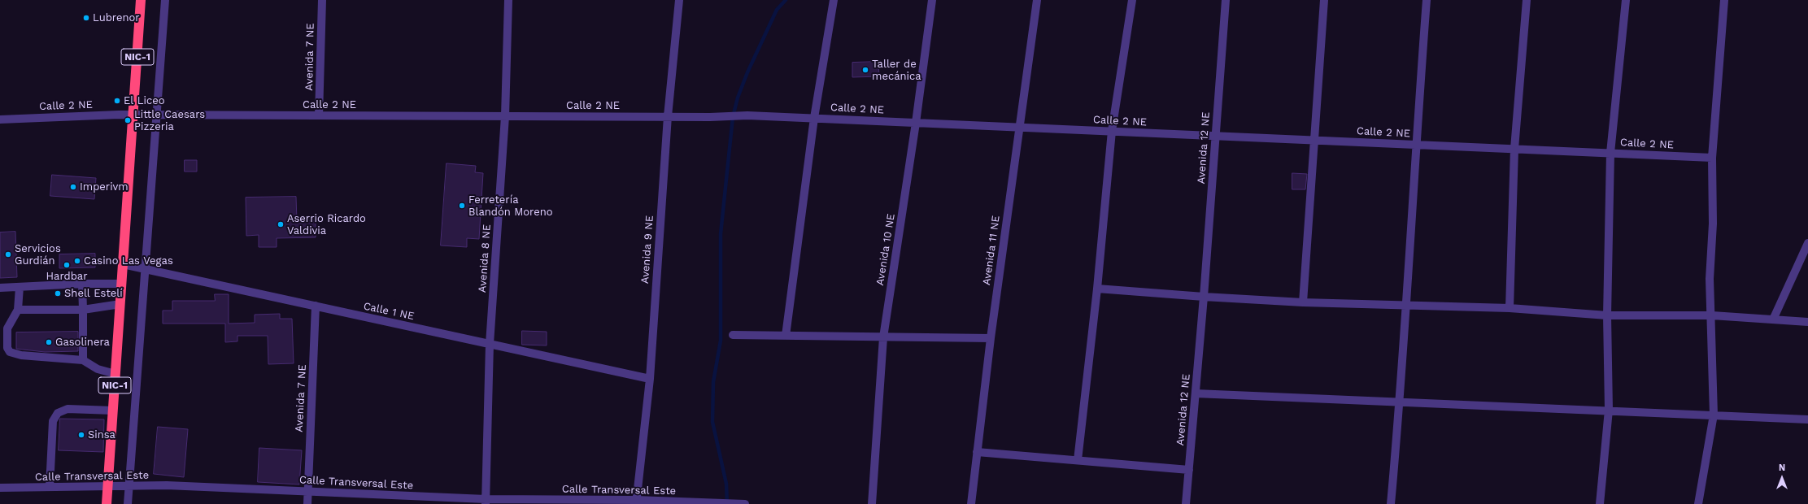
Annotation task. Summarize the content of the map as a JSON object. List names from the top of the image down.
{
  "streets": {
    "highway": ["NIC-1"],
    "street": [
      "Avenida 7 NE",
      "Calle 2 NE",
      "Avenida 12 NE",
      "Avenida 9 NE",
      "Avenida 10 NE",
      "Avenida 11 NE",
      "Avenida 8 NE",
      "Calle 1 NE",
      "Calle Transversal Este"
    ]
  },
  "crossings": [
    ["NIC-1", "Calle 2 NE"],
    ["NIC-1", "Calle 1 NE"],
    ["NIC-1", "Calle Transversal Este"],
    ["Avenida 7 NE", "Calle 2 NE"],
    ["Avenida 7 NE", "Calle 1 NE"],
    ["Avenida 7 NE", "Calle Transversal Este"],
    ["Calle 2 NE", "Avenida 12 NE"],
    ["Calle 2 NE", "Avenida 9 NE"],
    ["Calle 2 NE", "Avenida 10 NE"],
    ["Calle 2 NE", "Avenida 11 NE"],
    ["Calle 2 NE", "Avenida 8 NE"],
    ["Avenida 9 NE", "Calle 1 NE"],
    ["Avenida 9 NE", "Calle Transversal Este"],
    ["Avenida 8 NE", "Calle 1 NE"],
    ["Avenida 8 NE", "Calle Transversal Este"]
  ],
  "places": [
    "Lubrenor",
    "Taller de mecánica",
    "El Liceo",
    "Little Caesars Pizzeria",
    "Imperivm",
    "Ferretería Blandón Moreno",
    "Aserrio Ricardo Valdivia",
    "Servicios Gurdián",
    "Casino Las Vegas",
    "Hardbar",
    "Shell Estelí",
    "Gasolinera",
    "Sinsa"
  ],
  "north": "top"
}
